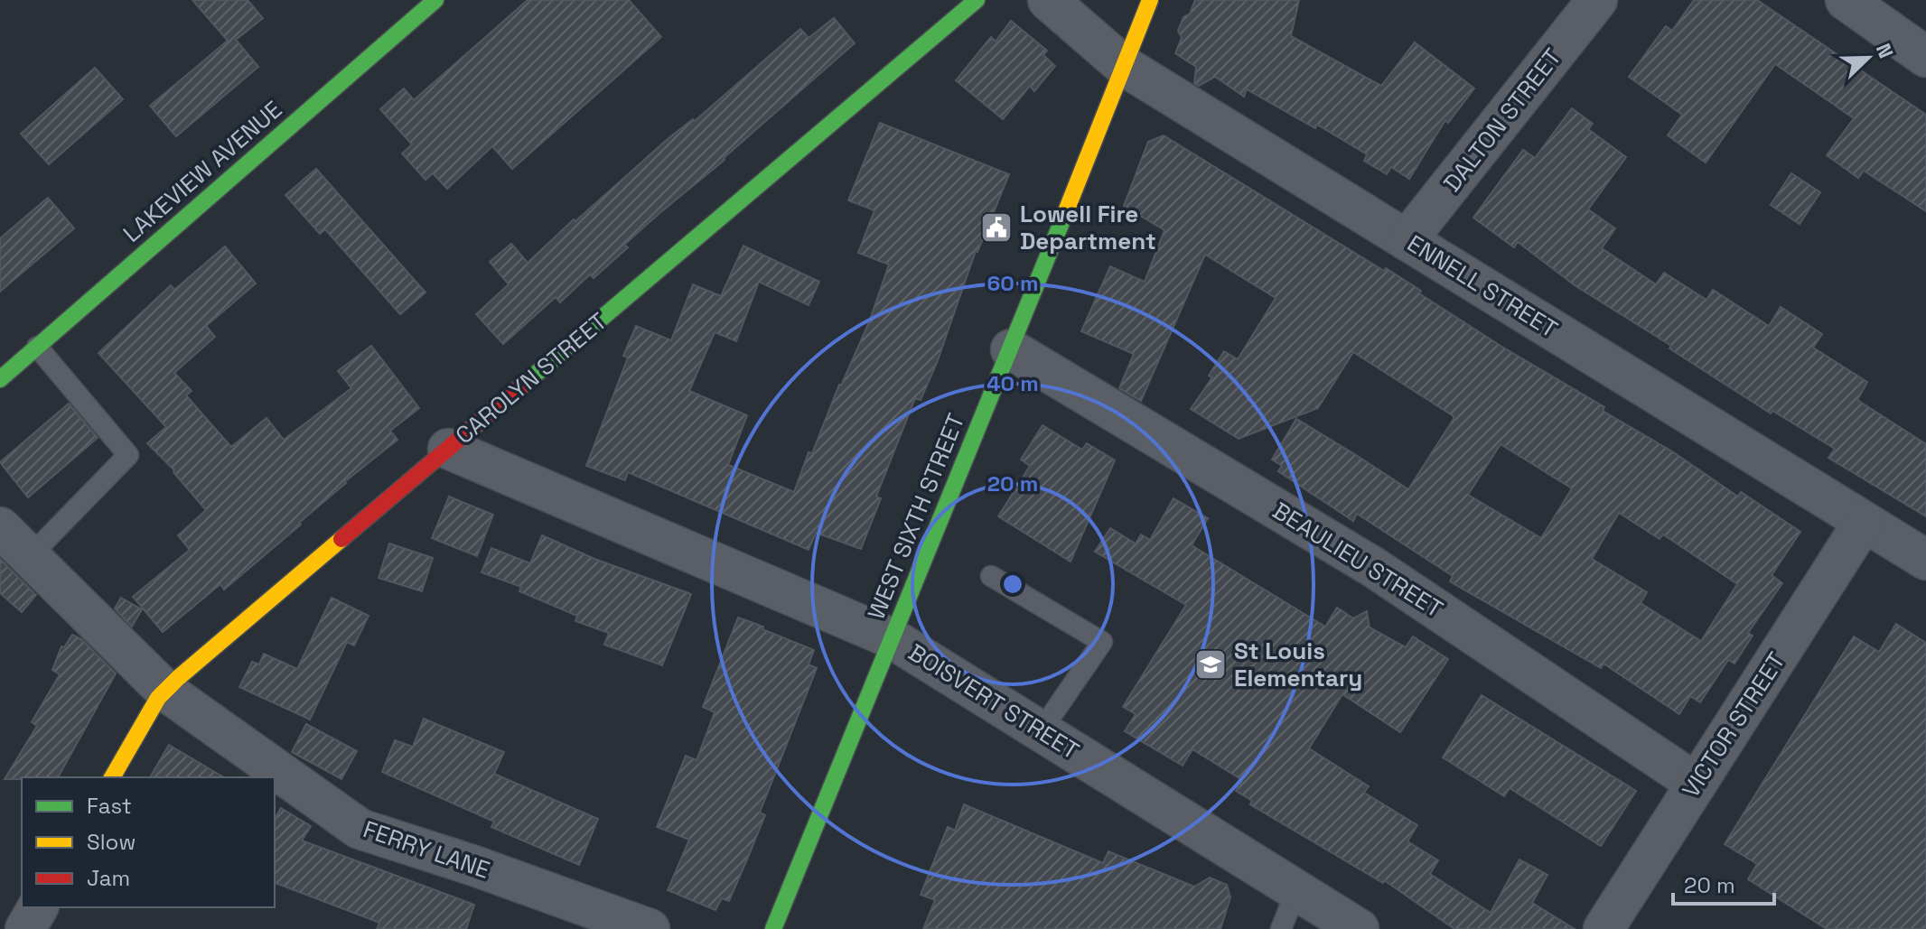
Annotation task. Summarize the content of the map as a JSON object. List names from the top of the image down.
{
  "streets": {
    "main road": ["LAKEVIEW AVENUE", "CAROLYN STREET", "WEST SIXTH STREET"],
    "street": [
      "DALTON STREET",
      "ENNELL STREET",
      "BEAULIEU STREET",
      "BOISVERT STREET",
      "VICTOR STREET",
      "FERRY LANE"
    ]
  },
  "crossings": [
    ["DALTON STREET", "ENNELL STREET"],
    ["ENNELL STREET", "WEST SIXTH STREET"],
    ["ENNELL STREET", "VICTOR STREET"],
    ["CAROLYN STREET", "BOISVERT STREET"],
    ["CAROLYN STREET", "FERRY LANE"],
    ["WEST SIXTH STREET", "BEAULIEU STREET"],
    ["WEST SIXTH STREET", "BOISVERT STREET"],
    ["BEAULIEU STREET", "VICTOR STREET"]
  ],
  "places": {
    "public building": ["Lowell Fire Department"],
    "school or university": ["St Louis Elementary"]
  },
  "legend": ["Fast", "Slow", "Jam"],
  "scale_bar": "20 m",
  "north": "top right",
  "rings": ["60 m", "40 m", "20 m"]
}
